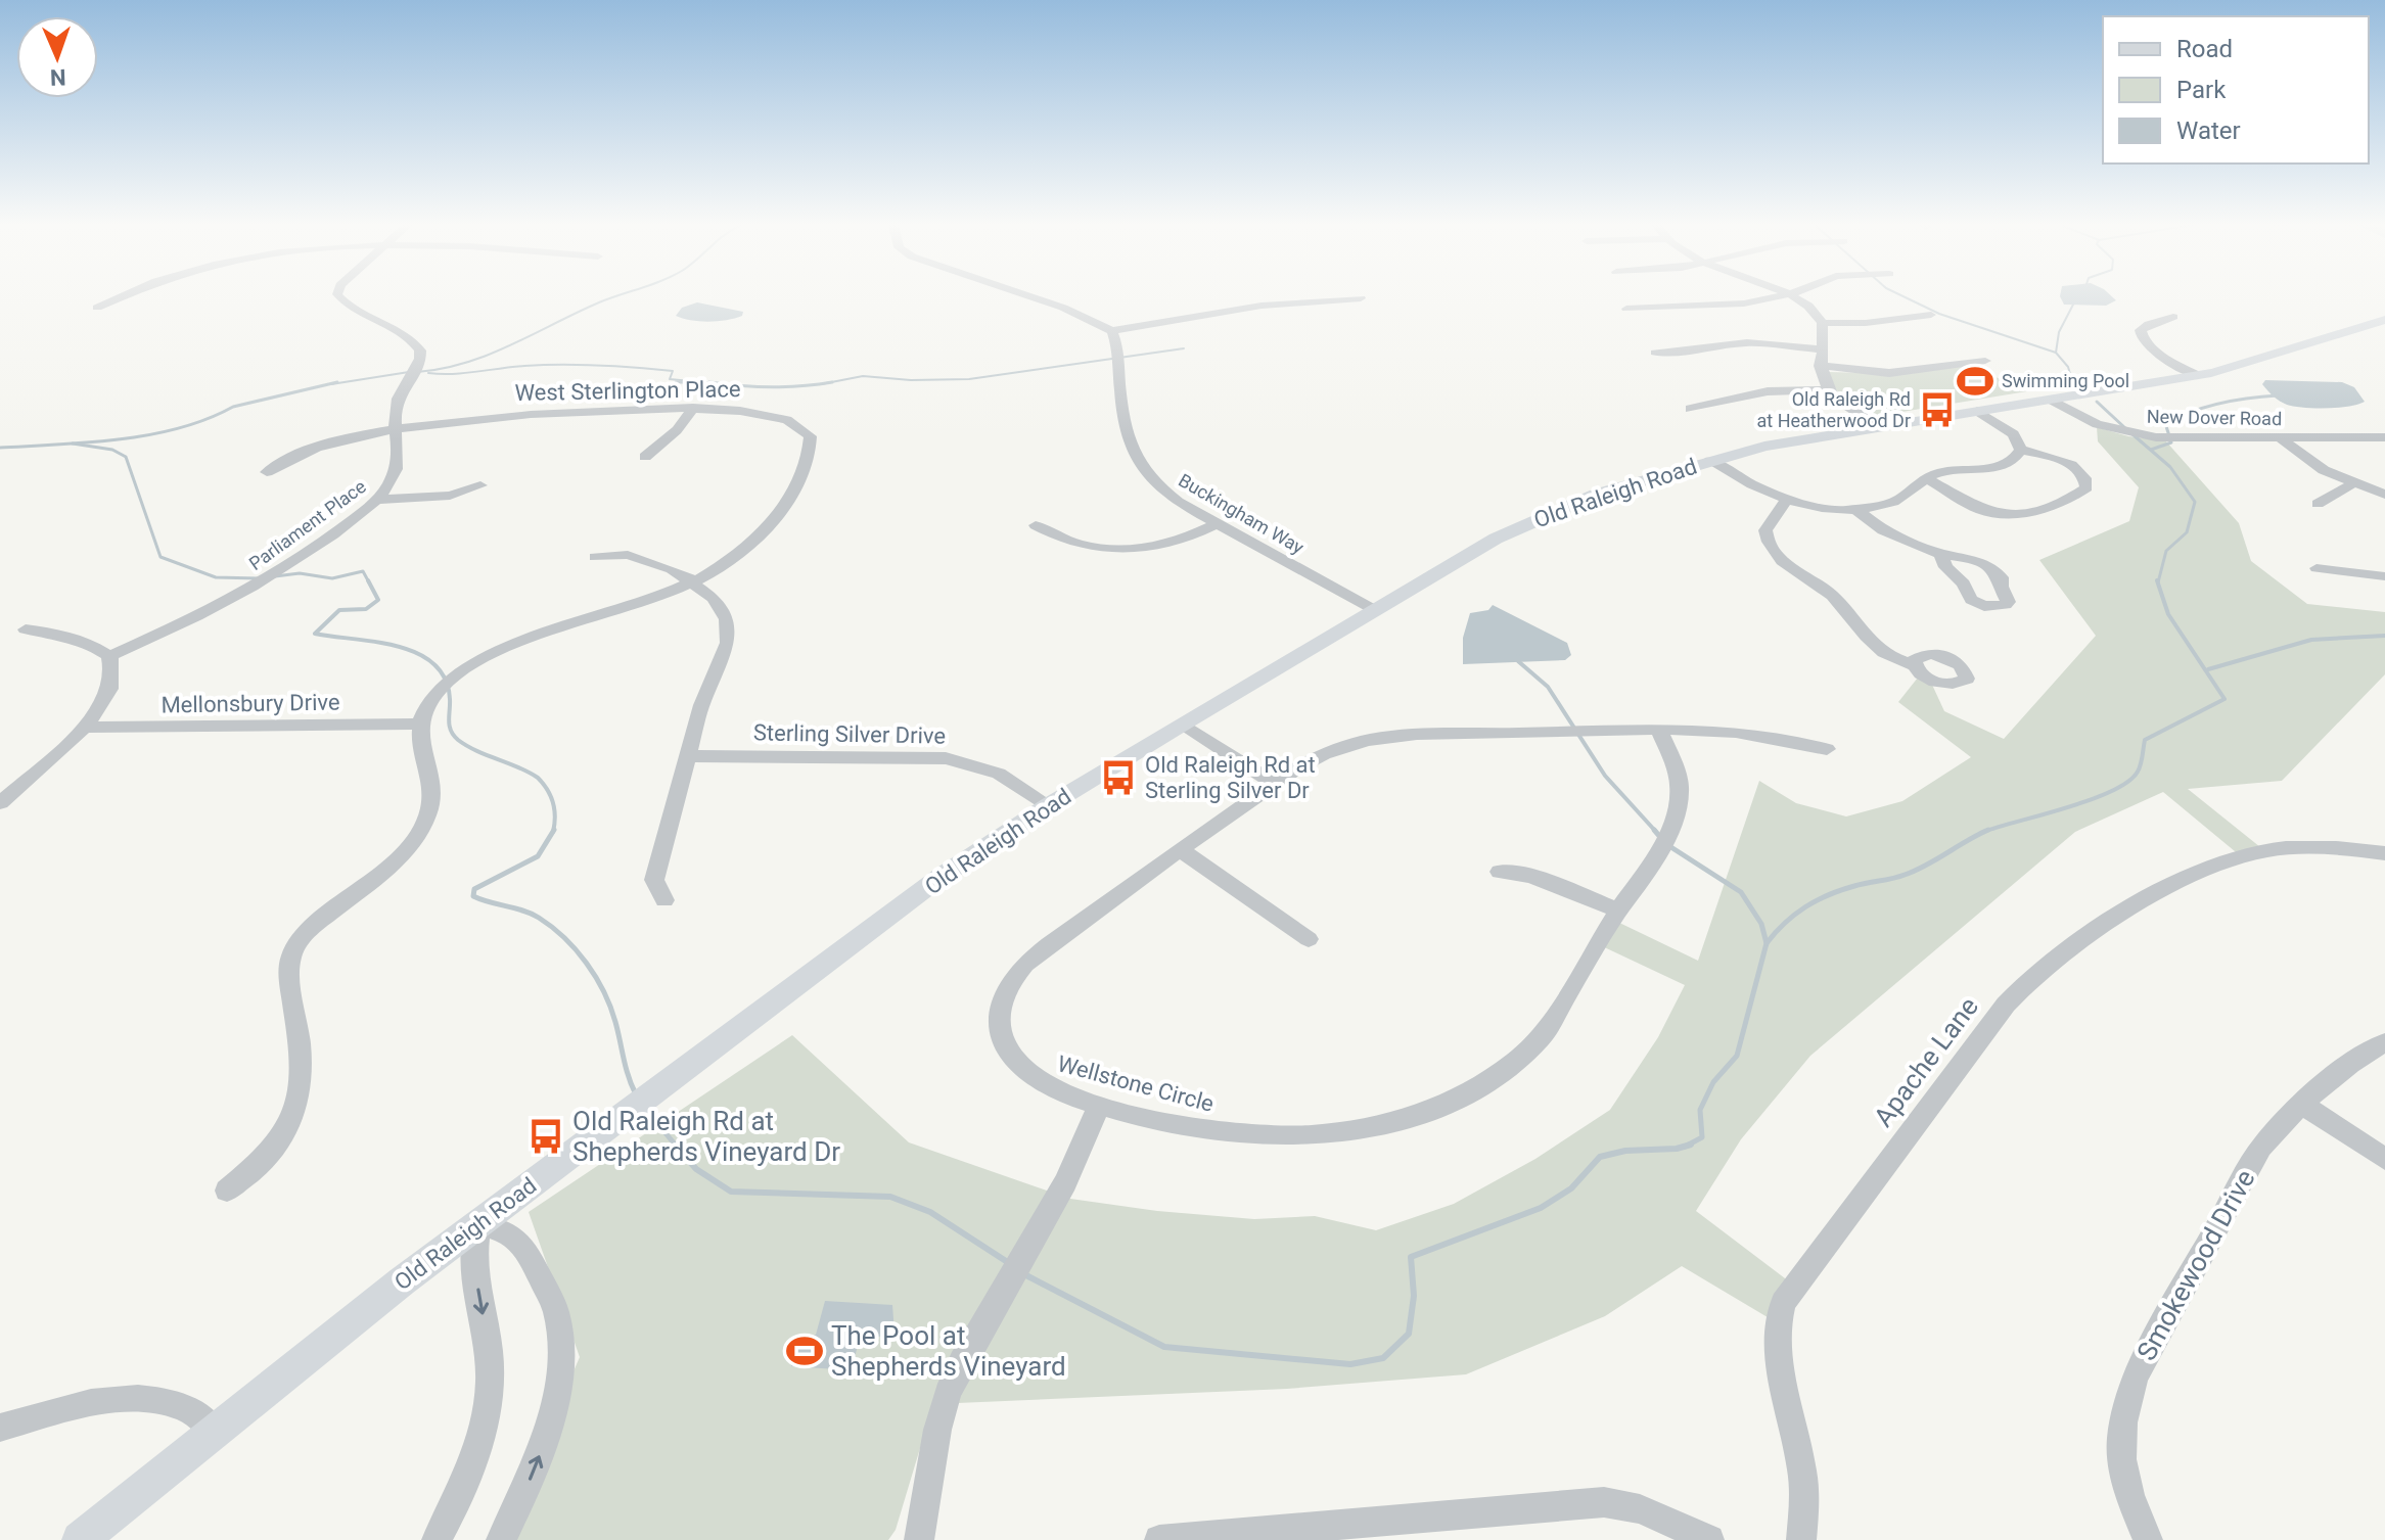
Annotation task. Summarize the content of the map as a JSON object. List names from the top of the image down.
{
  "streets": {
    "main road": ["Old Raleigh Road"],
    "street": [
      "West Sterlington Place",
      "New Dover Road",
      "Buckingham Way",
      "Parliament Place",
      "Mellonsbury Drive",
      "Sterling Silver Drive",
      "Apache Lane",
      "Wellstone Circle",
      "Smokewood Drive"
    ]
  },
  "crossings": [
    ["West Sterlington Place", "Parliament Place"],
    ["West Sterlington Place", "Mellonsbury Drive"],
    ["New Dover Road", "Old Raleigh Road"],
    ["Old Raleigh Road", "Buckingham Way"],
    ["Old Raleigh Road", "Sterling Silver Drive"]
  ],
  "places": {
    "sports": ["Swimming Pool", "The Pool at Shepherds Vineyard"],
    "bus stop": ["Old Raleigh Rd at Heatherwood Dr", "Old Raleigh Rd at Sterling Silver Dr", "Old Raleigh Rd at Shepherds Vineyard Dr"]
  },
  "legend": ["Road", "Park", "Water"],
  "north": "bottom"
}
